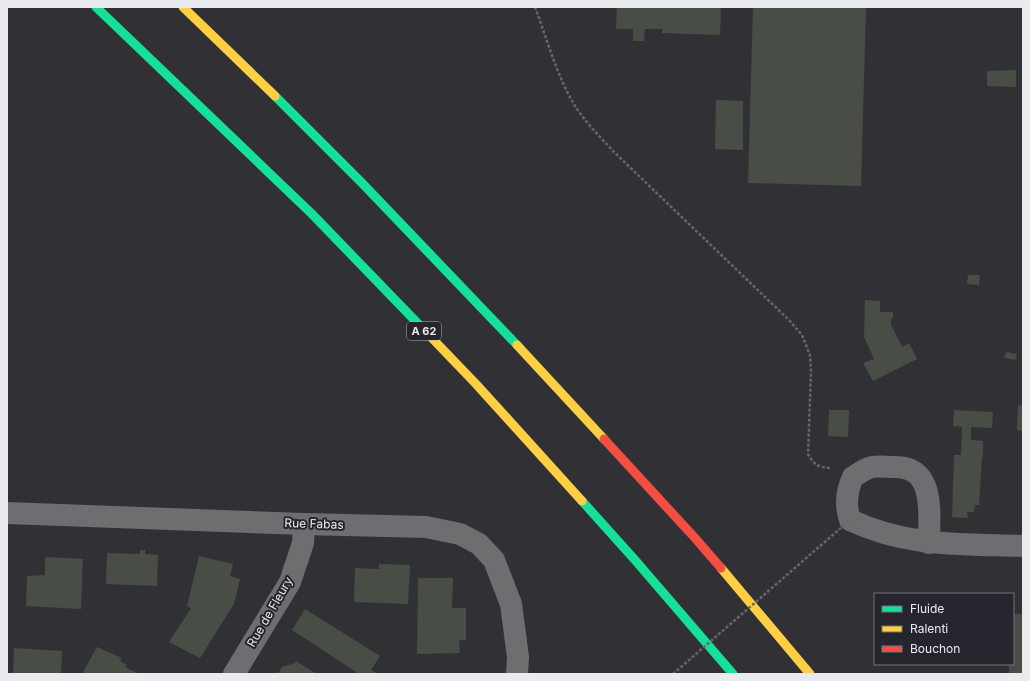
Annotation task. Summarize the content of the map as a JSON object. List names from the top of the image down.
{
  "streets": {
    "highway": ["A 62"],
    "street": ["Rue Fabas", "Rue de Fleury"]
  },
  "crossings": [
    ["Rue Fabas", "Rue de Fleury"]
  ],
  "legend": ["Fluide", "Ralenti", "Bouchon"]
}
